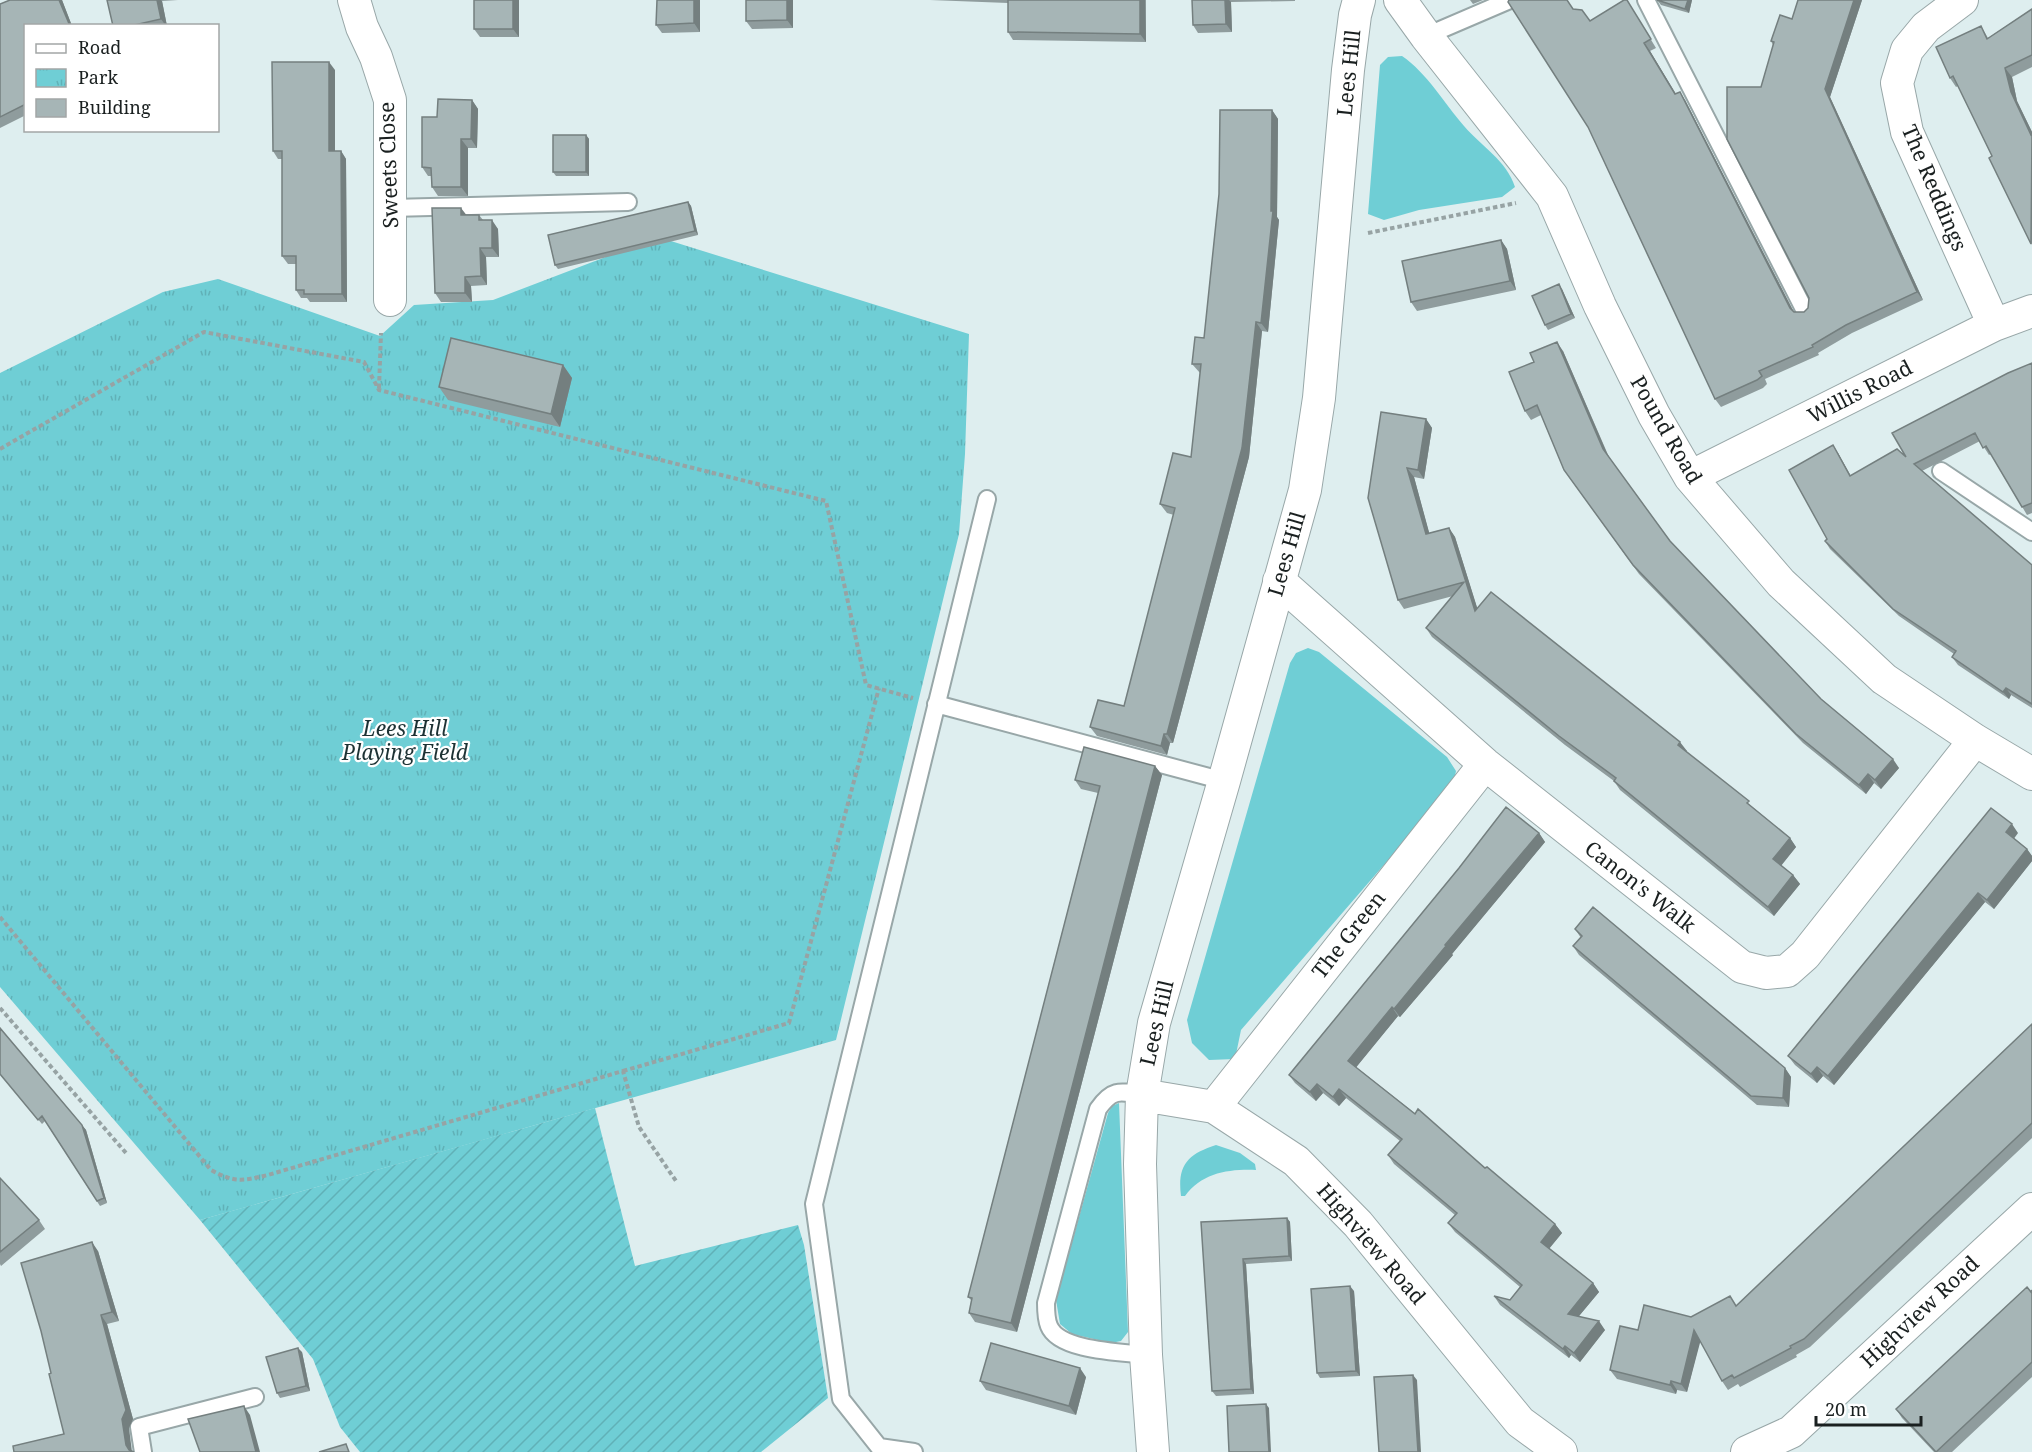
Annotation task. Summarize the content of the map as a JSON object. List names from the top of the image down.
{
  "streets": {
    "street": [
      "Lees Hill",
      "Sweets Close",
      "The Reddings",
      "Willis Road",
      "Pound Road",
      "Canon's Walk",
      "The Green",
      "Highview Road"
    ]
  },
  "crossings": [
    ["Lees Hill", "Canon's Walk"],
    ["Lees Hill", "Highview Road"],
    ["The Reddings", "Willis Road"],
    ["Willis Road", "Pound Road"],
    ["Pound Road", "Canon's Walk"],
    ["Canon's Walk", "The Green"],
    ["The Green", "Highview Road"]
  ],
  "parks": ["Lees Hill Playing Field"],
  "legend": ["Road", "Park", "Building"],
  "scale_bar": "20 m"
}
